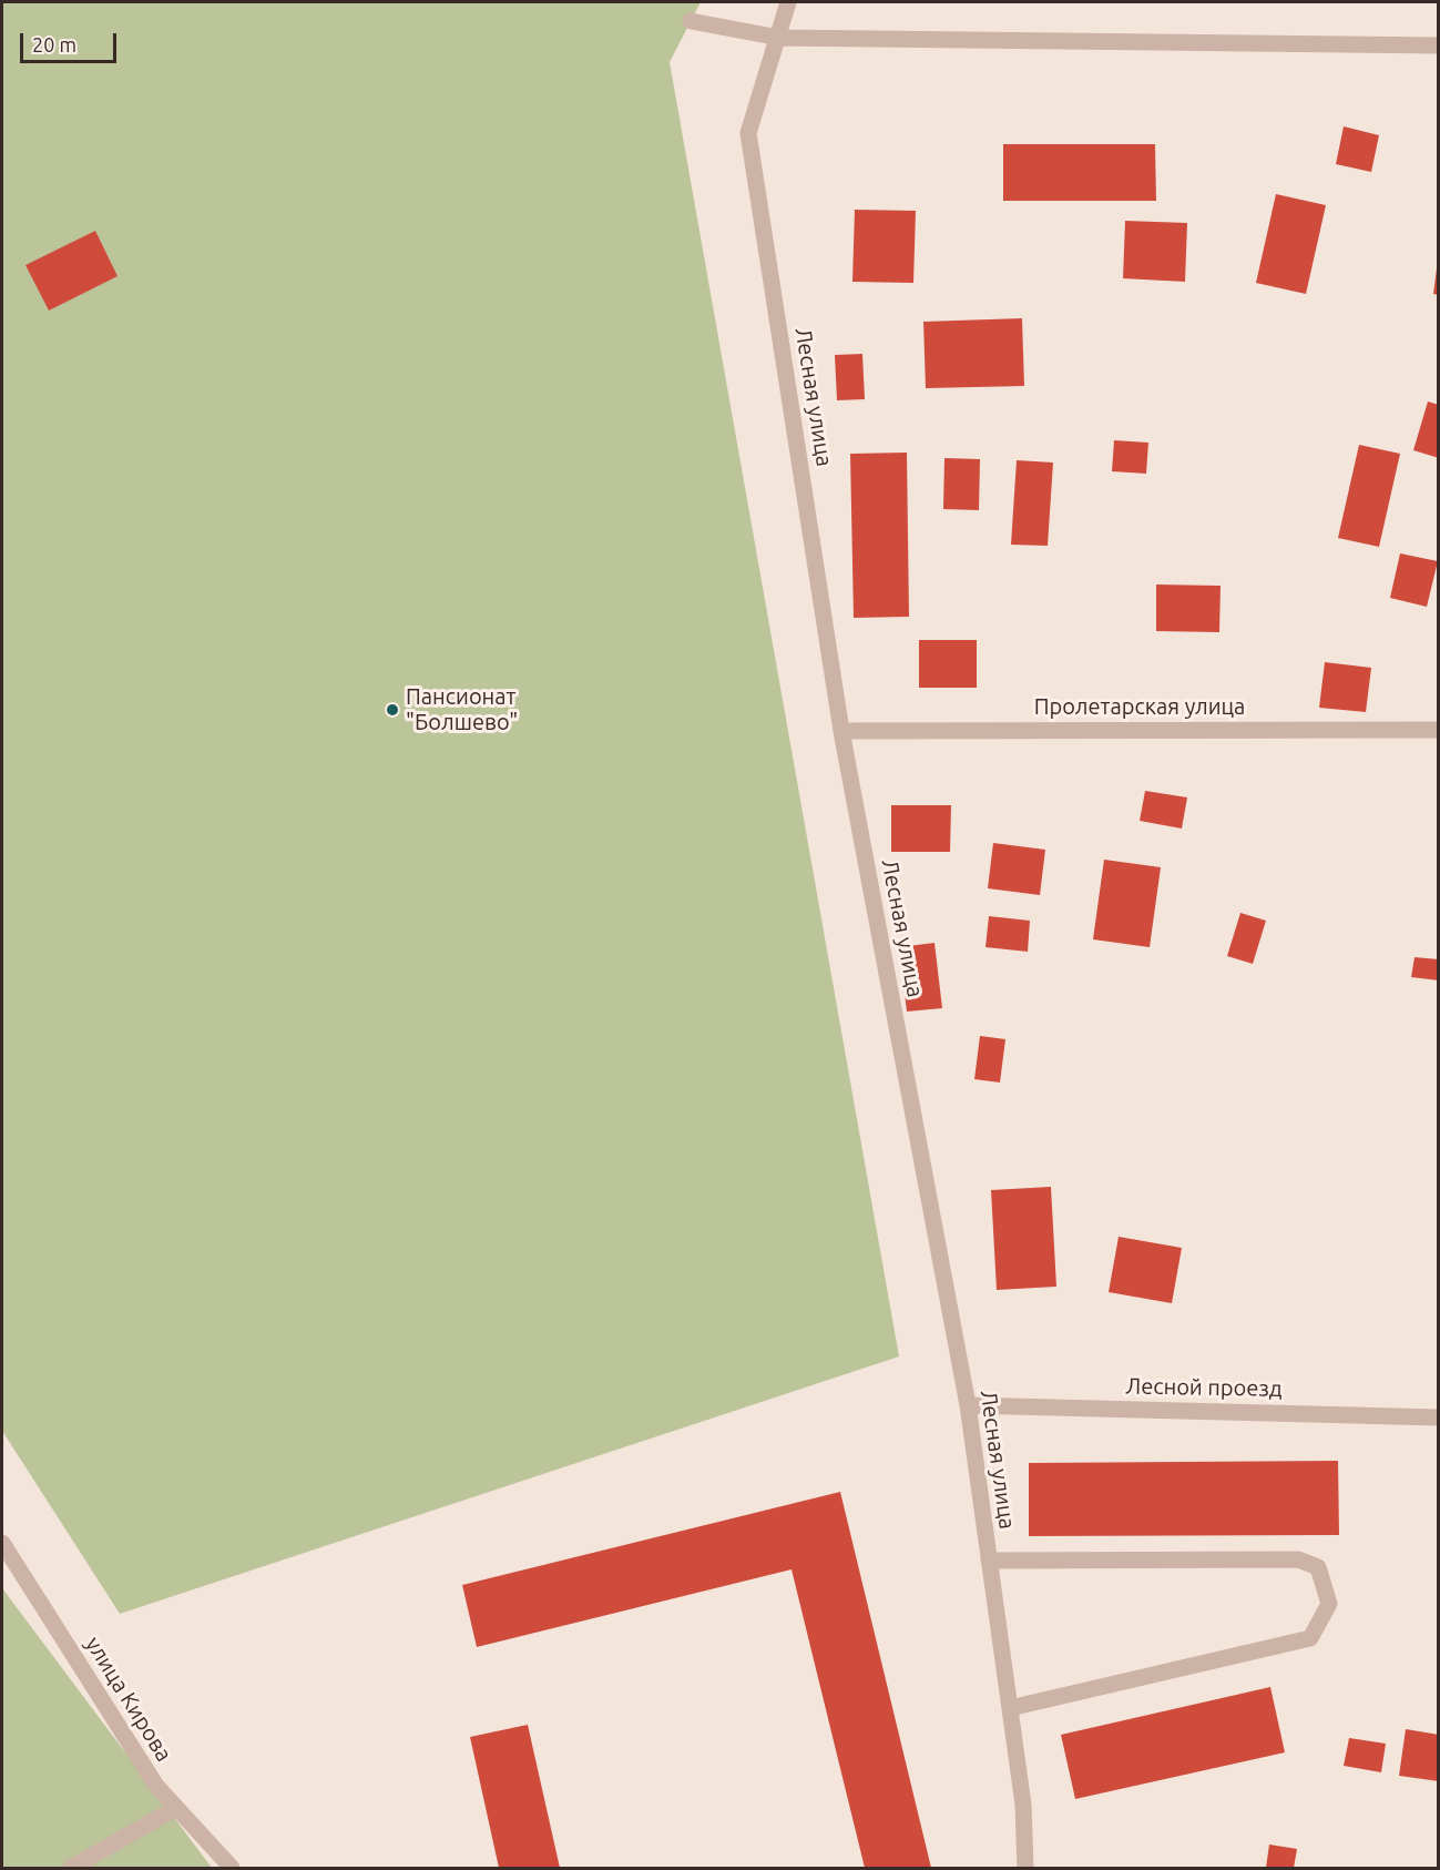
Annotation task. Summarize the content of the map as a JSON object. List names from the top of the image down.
{
  "streets": {
    "street": [
      "Лесная улица",
      "Пролетарская улица",
      "Лесной проезд",
      "улица Кирова"
    ]
  },
  "crossings": [
    ["Лесная улица", "Пролетарская улица"],
    ["Лесная улица", "Лесной проезд"]
  ],
  "places": ["Пансионат \"Болшево\""],
  "scale_bar": "20 m"
}
